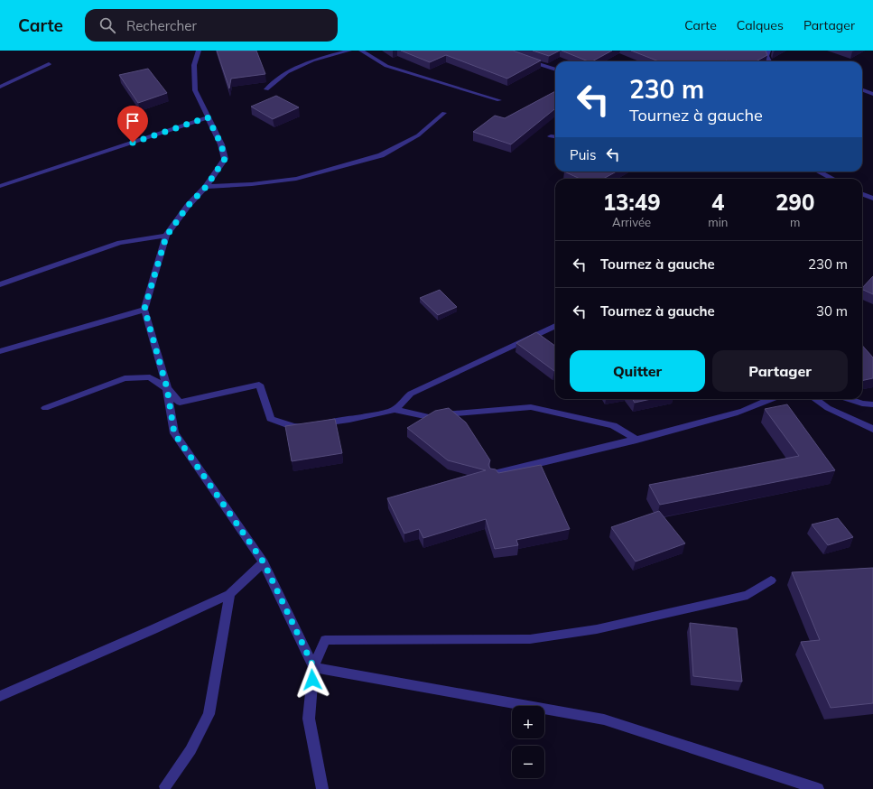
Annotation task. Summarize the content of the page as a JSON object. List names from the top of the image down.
{
  "page": {
    "header": "Carte",
    "search": "Rechercher",
    "nav": ["Carte", "Calques", "Partager"],
    "turn": ["230 m", "Tournez à gauche"],
    "then": "Puis",
    "eta": [
      "13:49",
      "Arrivée",
      "4",
      "min",
      "290",
      "m"
    ],
    "list": [
      {
        "name": "Tournez à gauche",
        "value": "230 m"
      },
      {
        "name": "Tournez à gauche",
        "value": "30 m"
      }
    ],
    "buttons": ["Quitter", "Partager"],
    "map_buttons": ["+", "−"]
  }
}
